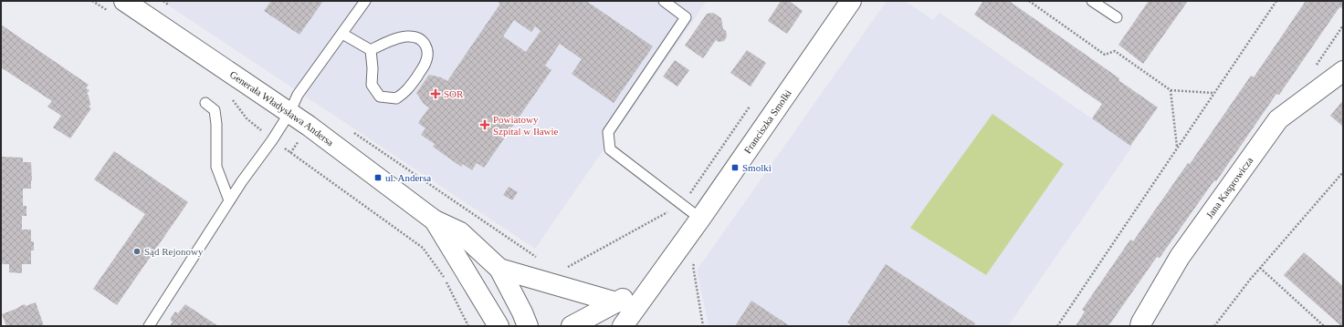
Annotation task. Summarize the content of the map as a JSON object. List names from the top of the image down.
{
  "streets": {
    "street": ["Generała Władysława Andersa", "Franciszka Smolki", "Jana Kasprowicza"]
  },
  "places": {
    "health": ["SOR", "Powiatowy Szpital w Iławie"],
    "transit": ["Smolki", "ul. Andersa"],
    "other": ["Sąd Rejonowy"]
  }
}
